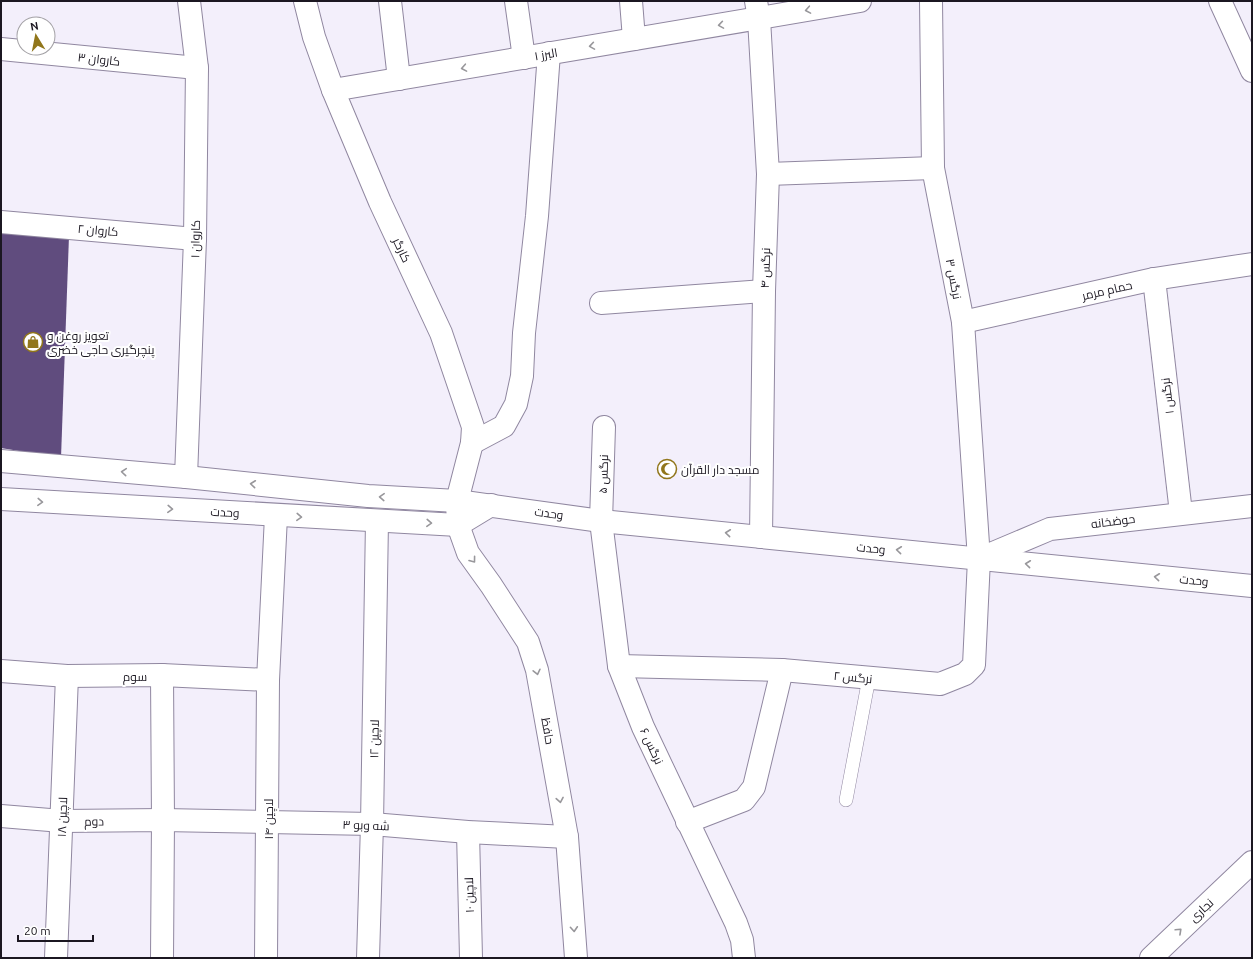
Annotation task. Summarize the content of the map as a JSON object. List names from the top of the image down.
{
  "streets": {
    "street": [
      "البرز ۱",
      "کاروان ۳",
      "کاروان ۲",
      "کاروان ۱",
      "کارگر",
      "نرگس ۴",
      "نرگس ۳",
      "حمام مرمر",
      "نرگس ۱",
      "نرگس ۵",
      "وحدت",
      "حوضخانه",
      "سوم",
      "نرگس ۲",
      "حافظ",
      "لاچین ۱۲",
      "نرگس ۶",
      "لاچین ۱۸",
      "لاچین ۱۴",
      "دوم",
      "شه وبو ۳",
      "لاچین ۱۰",
      "نجاری"
    ]
  },
  "crossings": [
    ["البرز ۱", "کارگر"],
    ["البرز ۱", "نرگس ۴"],
    ["کاروان ۳", "کاروان ۱"],
    ["کاروان ۲", "کاروان ۱"],
    ["کاروان ۱", "وحدت"],
    ["کارگر", "وحدت"],
    ["کارگر", "حافظ"],
    ["نرگس ۴", "وحدت"],
    ["نرگس ۳", "حمام مرمر"],
    ["نرگس ۳", "وحدت"],
    ["نرگس ۳", "حوضخانه"],
    ["نرگس ۳", "نرگس ۲"],
    ["حمام مرمر", "نرگس ۱"],
    ["نرگس ۱", "حوضخانه"],
    ["نرگس ۵", "وحدت"],
    ["نرگس ۵", "نرگس ۶"],
    ["وحدت", "حوضخانه"],
    ["وحدت", "نرگس ۲"],
    ["وحدت", "حافظ"],
    ["وحدت", "لاچین ۱۲"],
    ["وحدت", "نرگس ۶"],
    ["وحدت", "لاچین ۱۴"],
    ["حوضخانه", "نرگس ۲"],
    ["سوم", "لاچین ۱۸"],
    ["سوم", "لاچین ۱۴"],
    ["نرگس ۲", "نرگس ۶"],
    ["حافظ", "شه وبو ۳"],
    ["لاچین ۱۲", "شه وبو ۳"],
    ["لاچین ۱۸", "دوم"],
    ["لاچین ۱۴", "شه وبو ۳"],
    ["دوم", "شه وبو ۳"],
    ["شه وبو ۳", "لاچین ۱۰"]
  ],
  "one_way": ["البرز ۱", "حافظ", "نجاری"],
  "places": {
    "shop": ["تعویز روغن و پنچرگیری حاجی خضری"],
    "mosque": ["مسجد دار القرآن"]
  },
  "scale_bar": "20 m",
  "north": "top"
}
